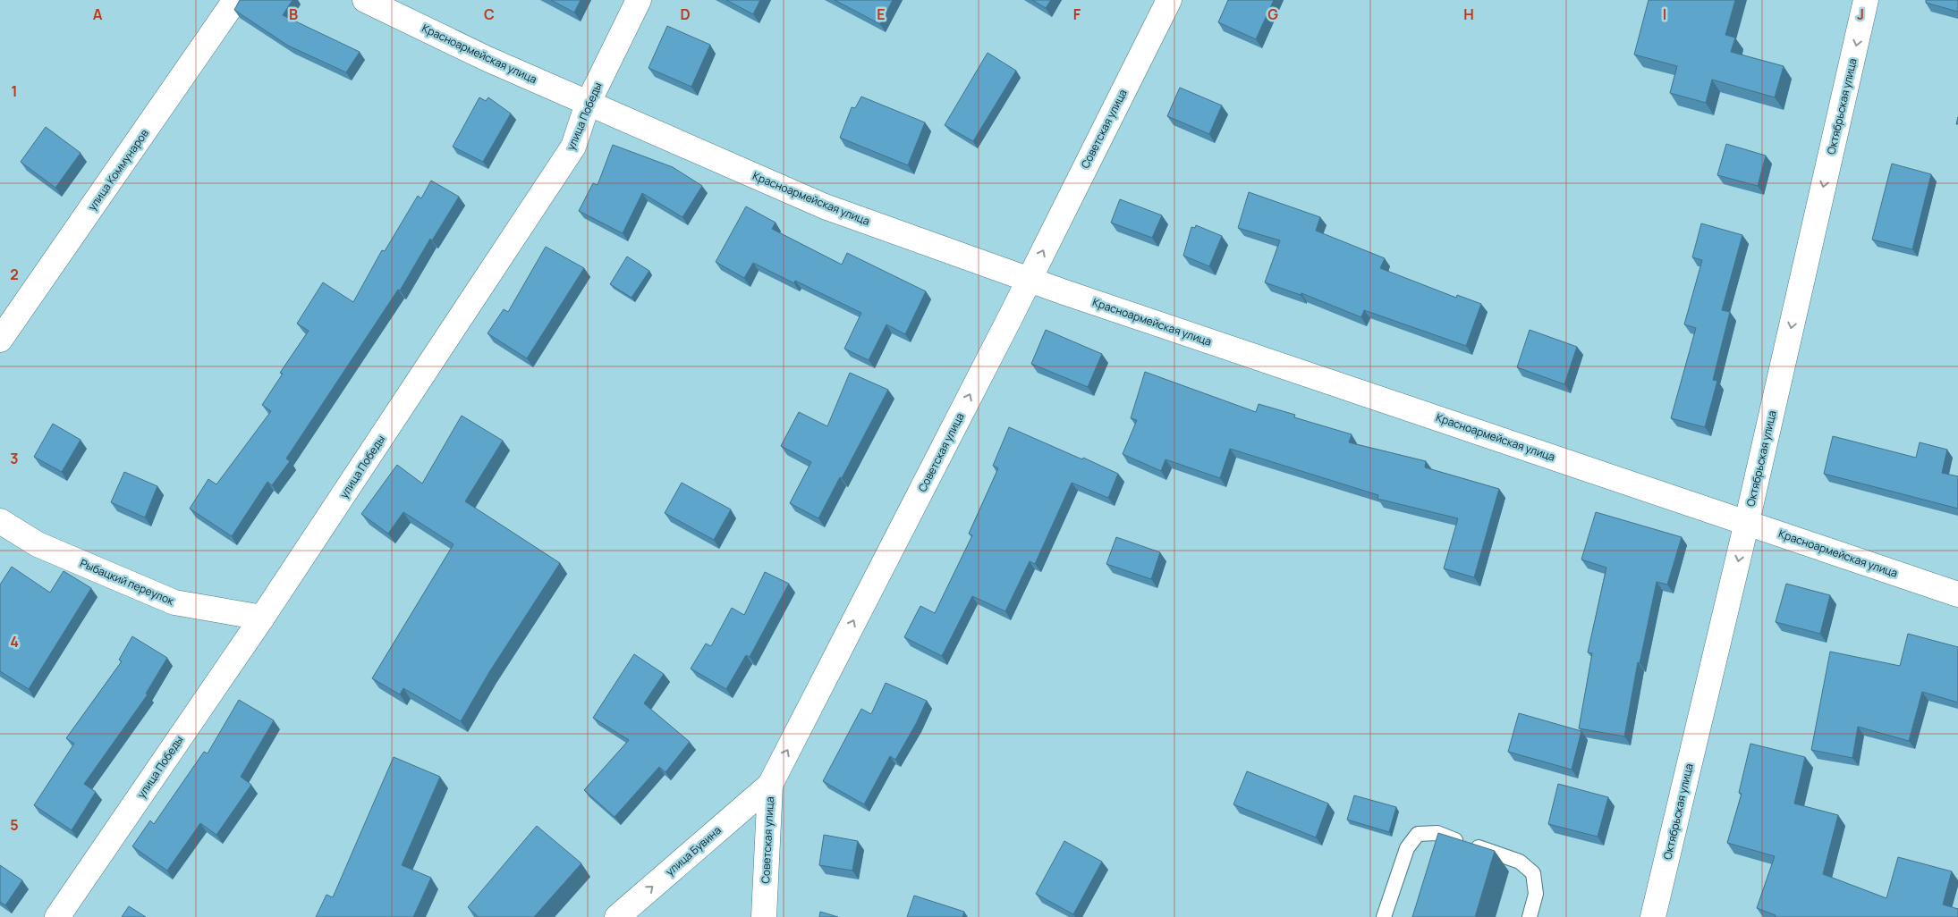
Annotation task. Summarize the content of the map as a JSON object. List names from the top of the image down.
{
  "streets": {
    "street": [
      "Красноармейская улица",
      "Октябрьская улица",
      "улица Победы",
      "Советская улица",
      "улица Коммунаров",
      "Рыбацкий переулок",
      "улица Бувина"
    ]
  },
  "crossings": [
    ["Красноармейская улица", "Октябрьская улица"],
    ["Красноармейская улица", "улица Победы"],
    ["Красноармейская улица", "Советская улица"],
    ["улица Победы", "Рыбацкий переулок"],
    ["Советская улица", "улица Бувина"]
  ],
  "one_way": ["Октябрьская улица", "Советская улица", "улица Бувина"],
  "grid": {
    "columns": [
      "A",
      "B",
      "C",
      "D",
      "E",
      "F",
      "G",
      "H",
      "I",
      "J"
    ],
    "rows": [
      "1",
      "2",
      "3",
      "4",
      "5"
    ]
  }
}
